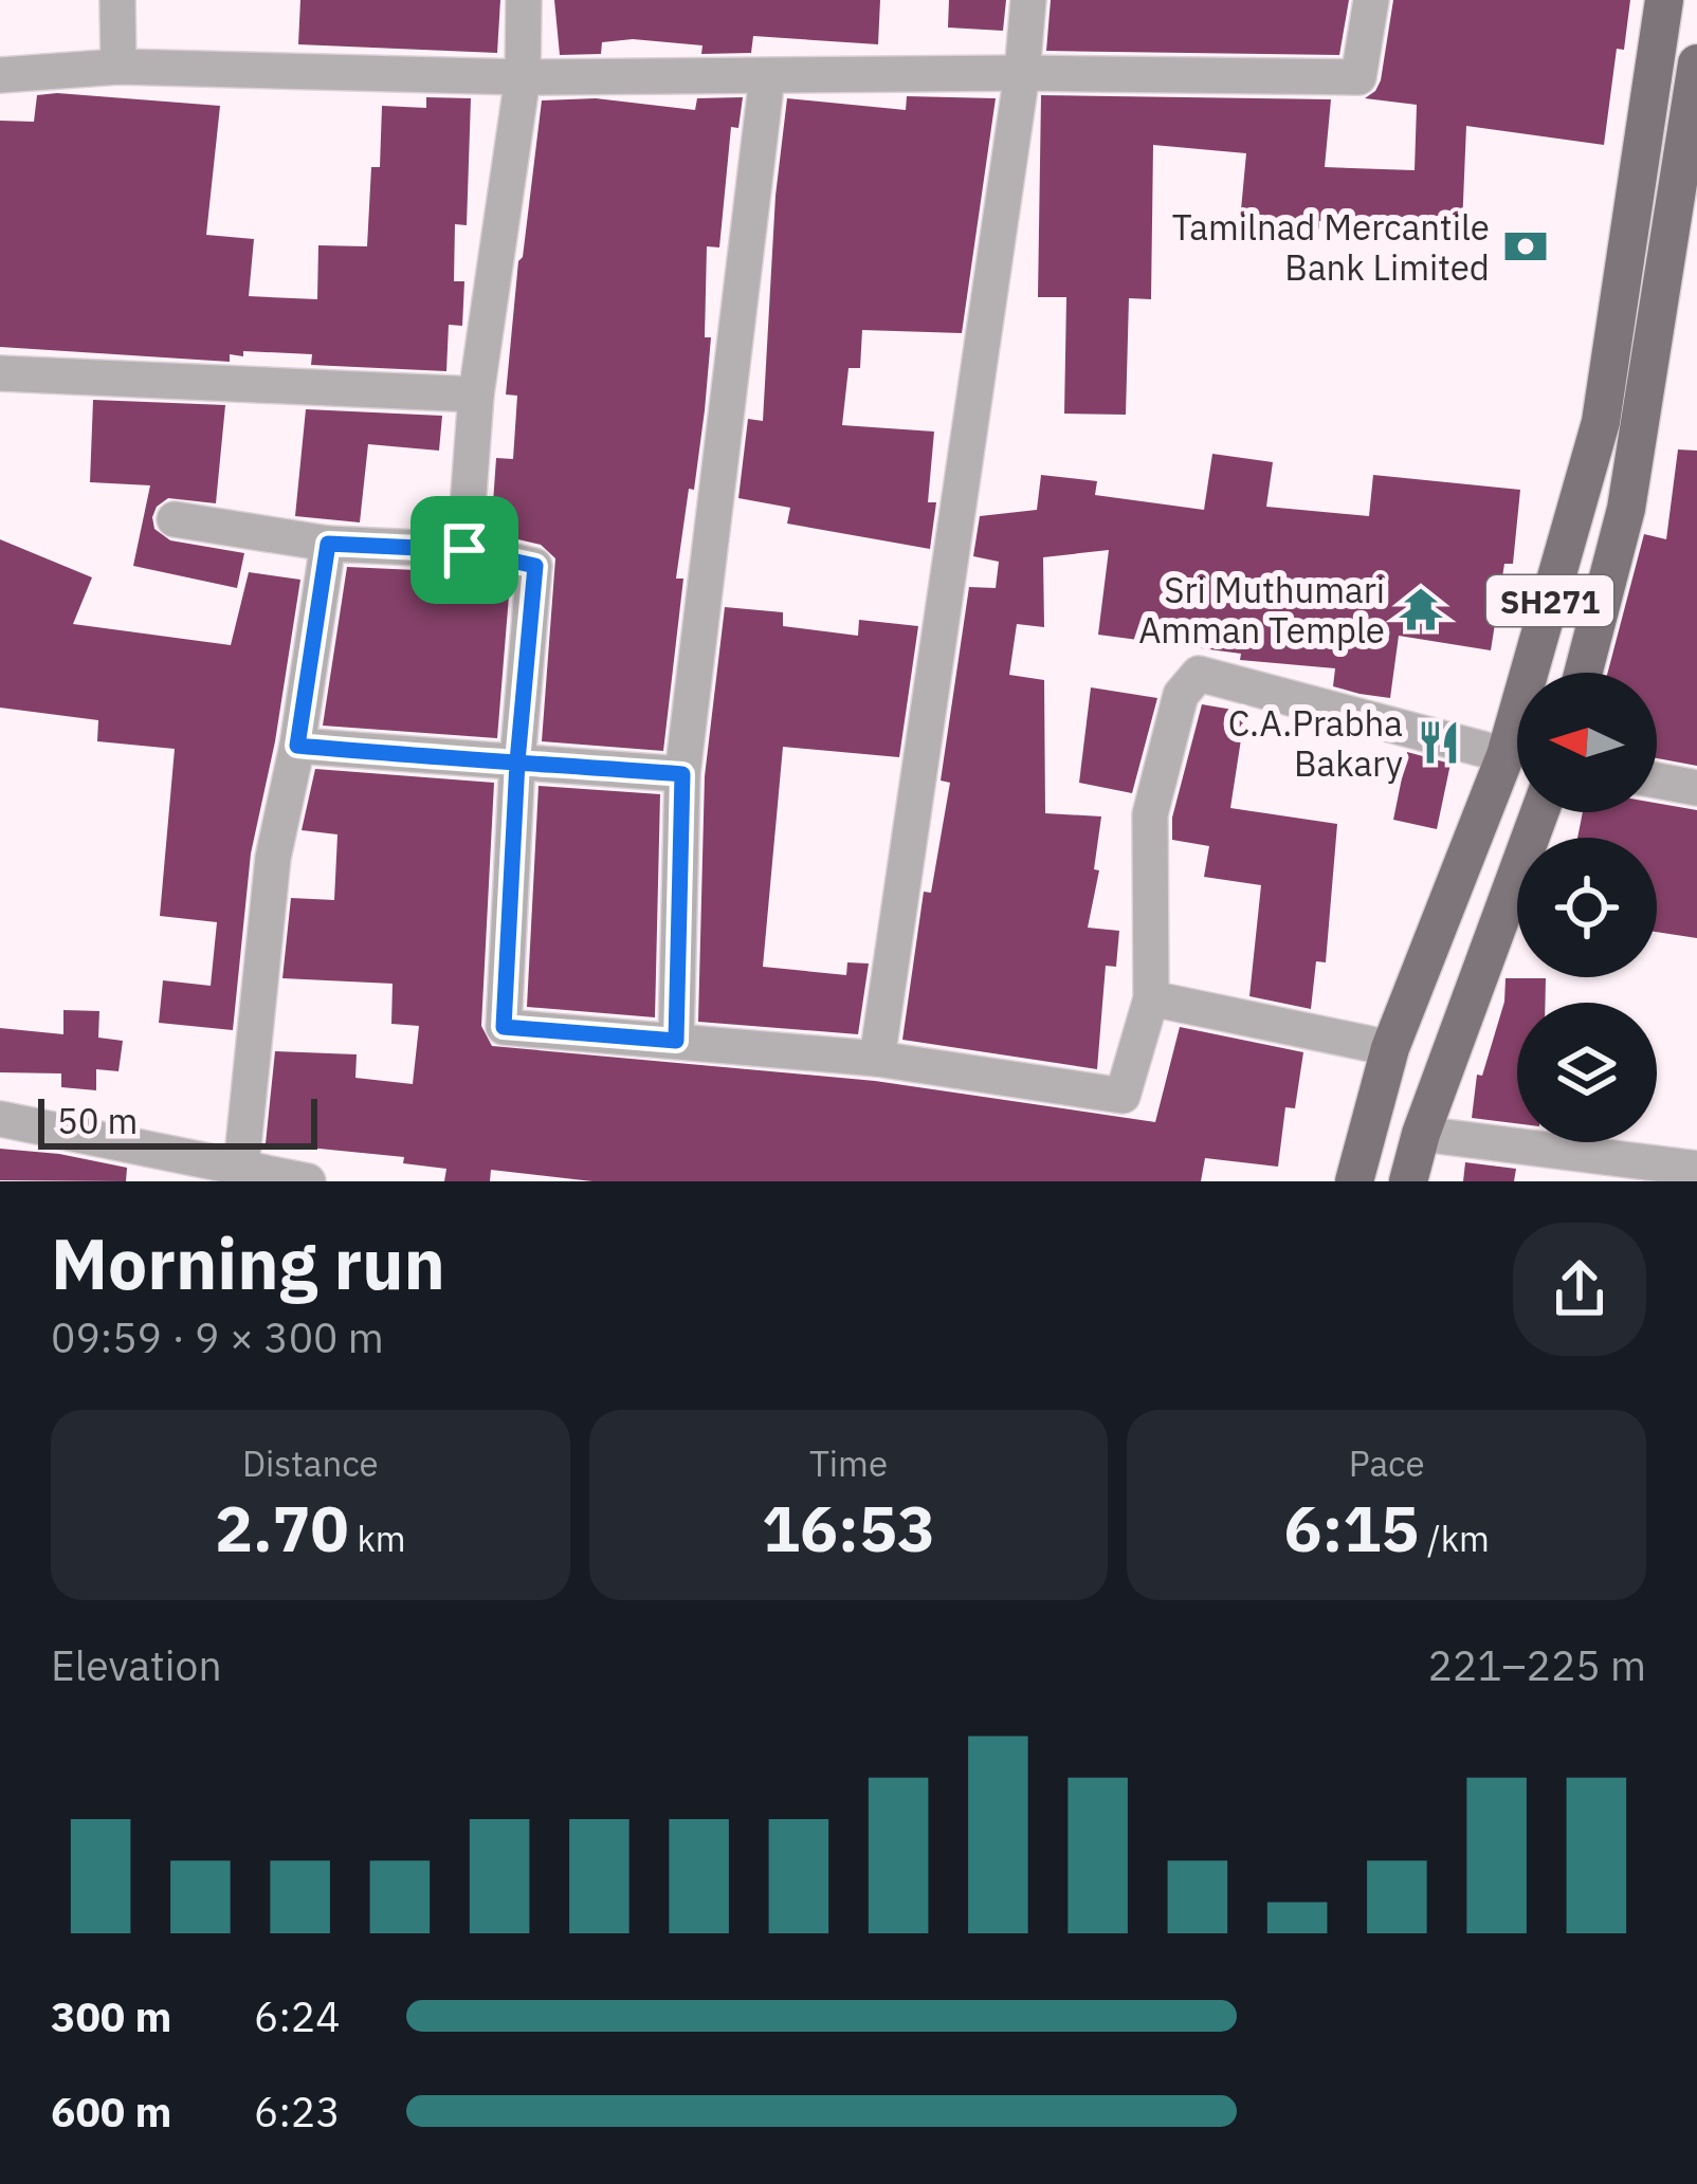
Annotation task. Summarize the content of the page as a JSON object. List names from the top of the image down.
{
  "streets": {
    "main road": ["SH271"]
  },
  "places": {
    "bank": ["Tamilnad Mercantile Bank Limited"],
    "temple": ["Sri Muthumari Amman Temple"],
    "restaurant": ["C.A.Prabha Bakary"]
  },
  "scale_bar": "50 m",
  "north": "left",
  "page": {
    "scale": "50 m",
    "heading": ["Morning run", "09:59 · 9 × 300 m"],
    "stats": [
      ["Distance", "2.70 km"],
      ["Time", "16:53"],
      ["Pace", "6:15 /km"]
    ],
    "chart": ["Elevation", "221–225 m"],
    "list": [
      {
        "name": "300 m",
        "note": "6:24"
      },
      {
        "name": "600 m",
        "note": "6:23"
      }
    ]
  }
}
